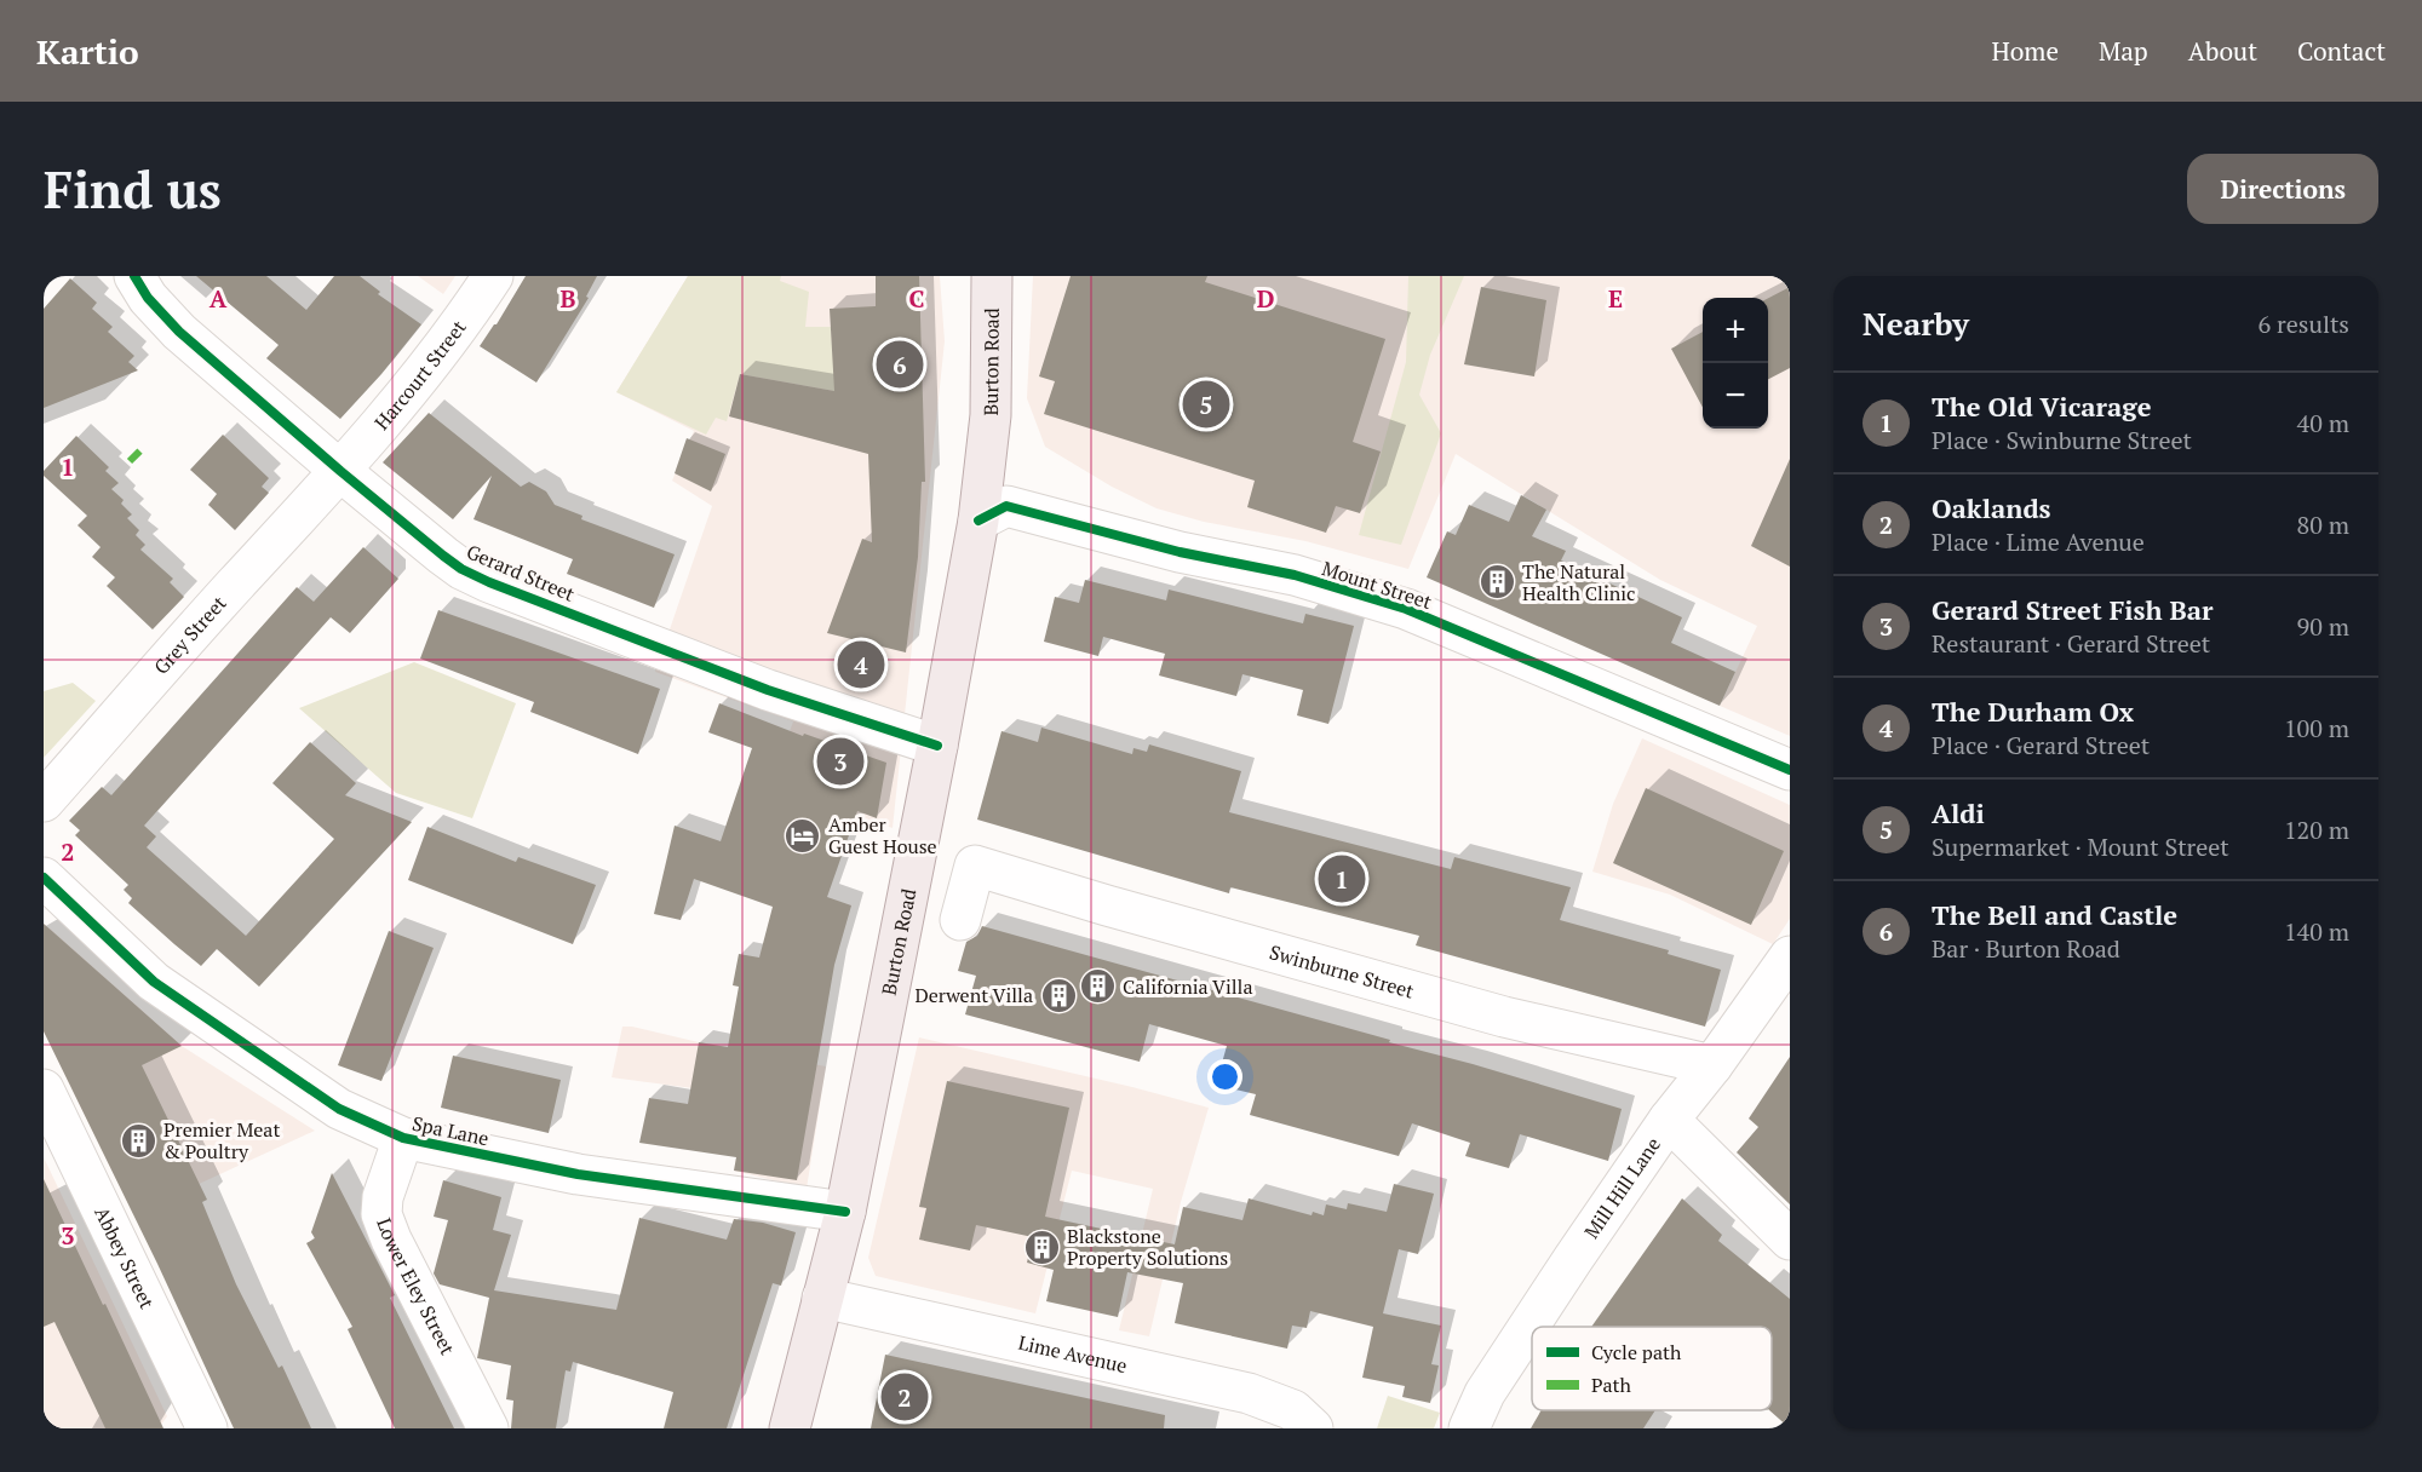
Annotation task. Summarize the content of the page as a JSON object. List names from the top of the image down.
{
  "streets": {
    "main road": ["Burton Road"],
    "street": [
      "Harcourt Street",
      "Gerard Street",
      "Mount Street",
      "Grey Street",
      "Swinburne Street",
      "Spa Lane",
      "Mill Hill Lane",
      "Abbey Street",
      "Lower Eley Street",
      "Lime Avenue"
    ]
  },
  "crossings": [
    ["Burton Road", "Gerard Street"],
    ["Burton Road", "Mount Street"],
    ["Burton Road", "Spa Lane"],
    ["Burton Road", "Lime Avenue"],
    ["Harcourt Street", "Gerard Street"],
    ["Harcourt Street", "Grey Street"],
    ["Gerard Street", "Grey Street"],
    ["Swinburne Street", "Mill Hill Lane"],
    ["Spa Lane", "Lower Eley Street"]
  ],
  "places": {
    "building": [
      "The Natural Health Clinic",
      "California Villa",
      "Derwent Villa",
      "Premier Meat & Poultry",
      "Blackstone Property Solutions"
    ],
    "hotel": ["Amber Guest House"]
  },
  "legend": ["Cycle path", "Path"],
  "page": {
    "header": "Kartio",
    "nav": [
      "Home",
      "Map",
      "About",
      "Contact"
    ],
    "buttons": "Directions",
    "title": "Find us",
    "heading": ["Nearby", "6 results"],
    "map_buttons": ["+", "−"],
    "pins": [
      "6",
      "5",
      "4",
      "3",
      "1",
      "2"
    ],
    "list": [
      {
        "mark": "1",
        "name": "The Old Vicarage",
        "note": "Place · Swinburne Street",
        "value": "40 m"
      },
      {
        "mark": "2",
        "name": "Oaklands",
        "note": "Place · Lime Avenue",
        "value": "80 m"
      },
      {
        "mark": "3",
        "name": "Gerard Street Fish Bar",
        "note": "Restaurant · Gerard Street",
        "value": "90 m"
      },
      {
        "mark": "4",
        "name": "The Durham Ox",
        "note": "Place · Gerard Street",
        "value": "100 m"
      },
      {
        "mark": "5",
        "name": "Aldi",
        "note": "Supermarket · Mount Street",
        "value": "120 m"
      },
      {
        "mark": "6",
        "name": "The Bell and Castle",
        "note": "Bar · Burton Road",
        "value": "140 m"
      }
    ]
  },
  "grid": {
    "columns": [
      "A",
      "B",
      "C",
      "D",
      "E"
    ],
    "rows": ["1", "2", "3"]
  }
}
